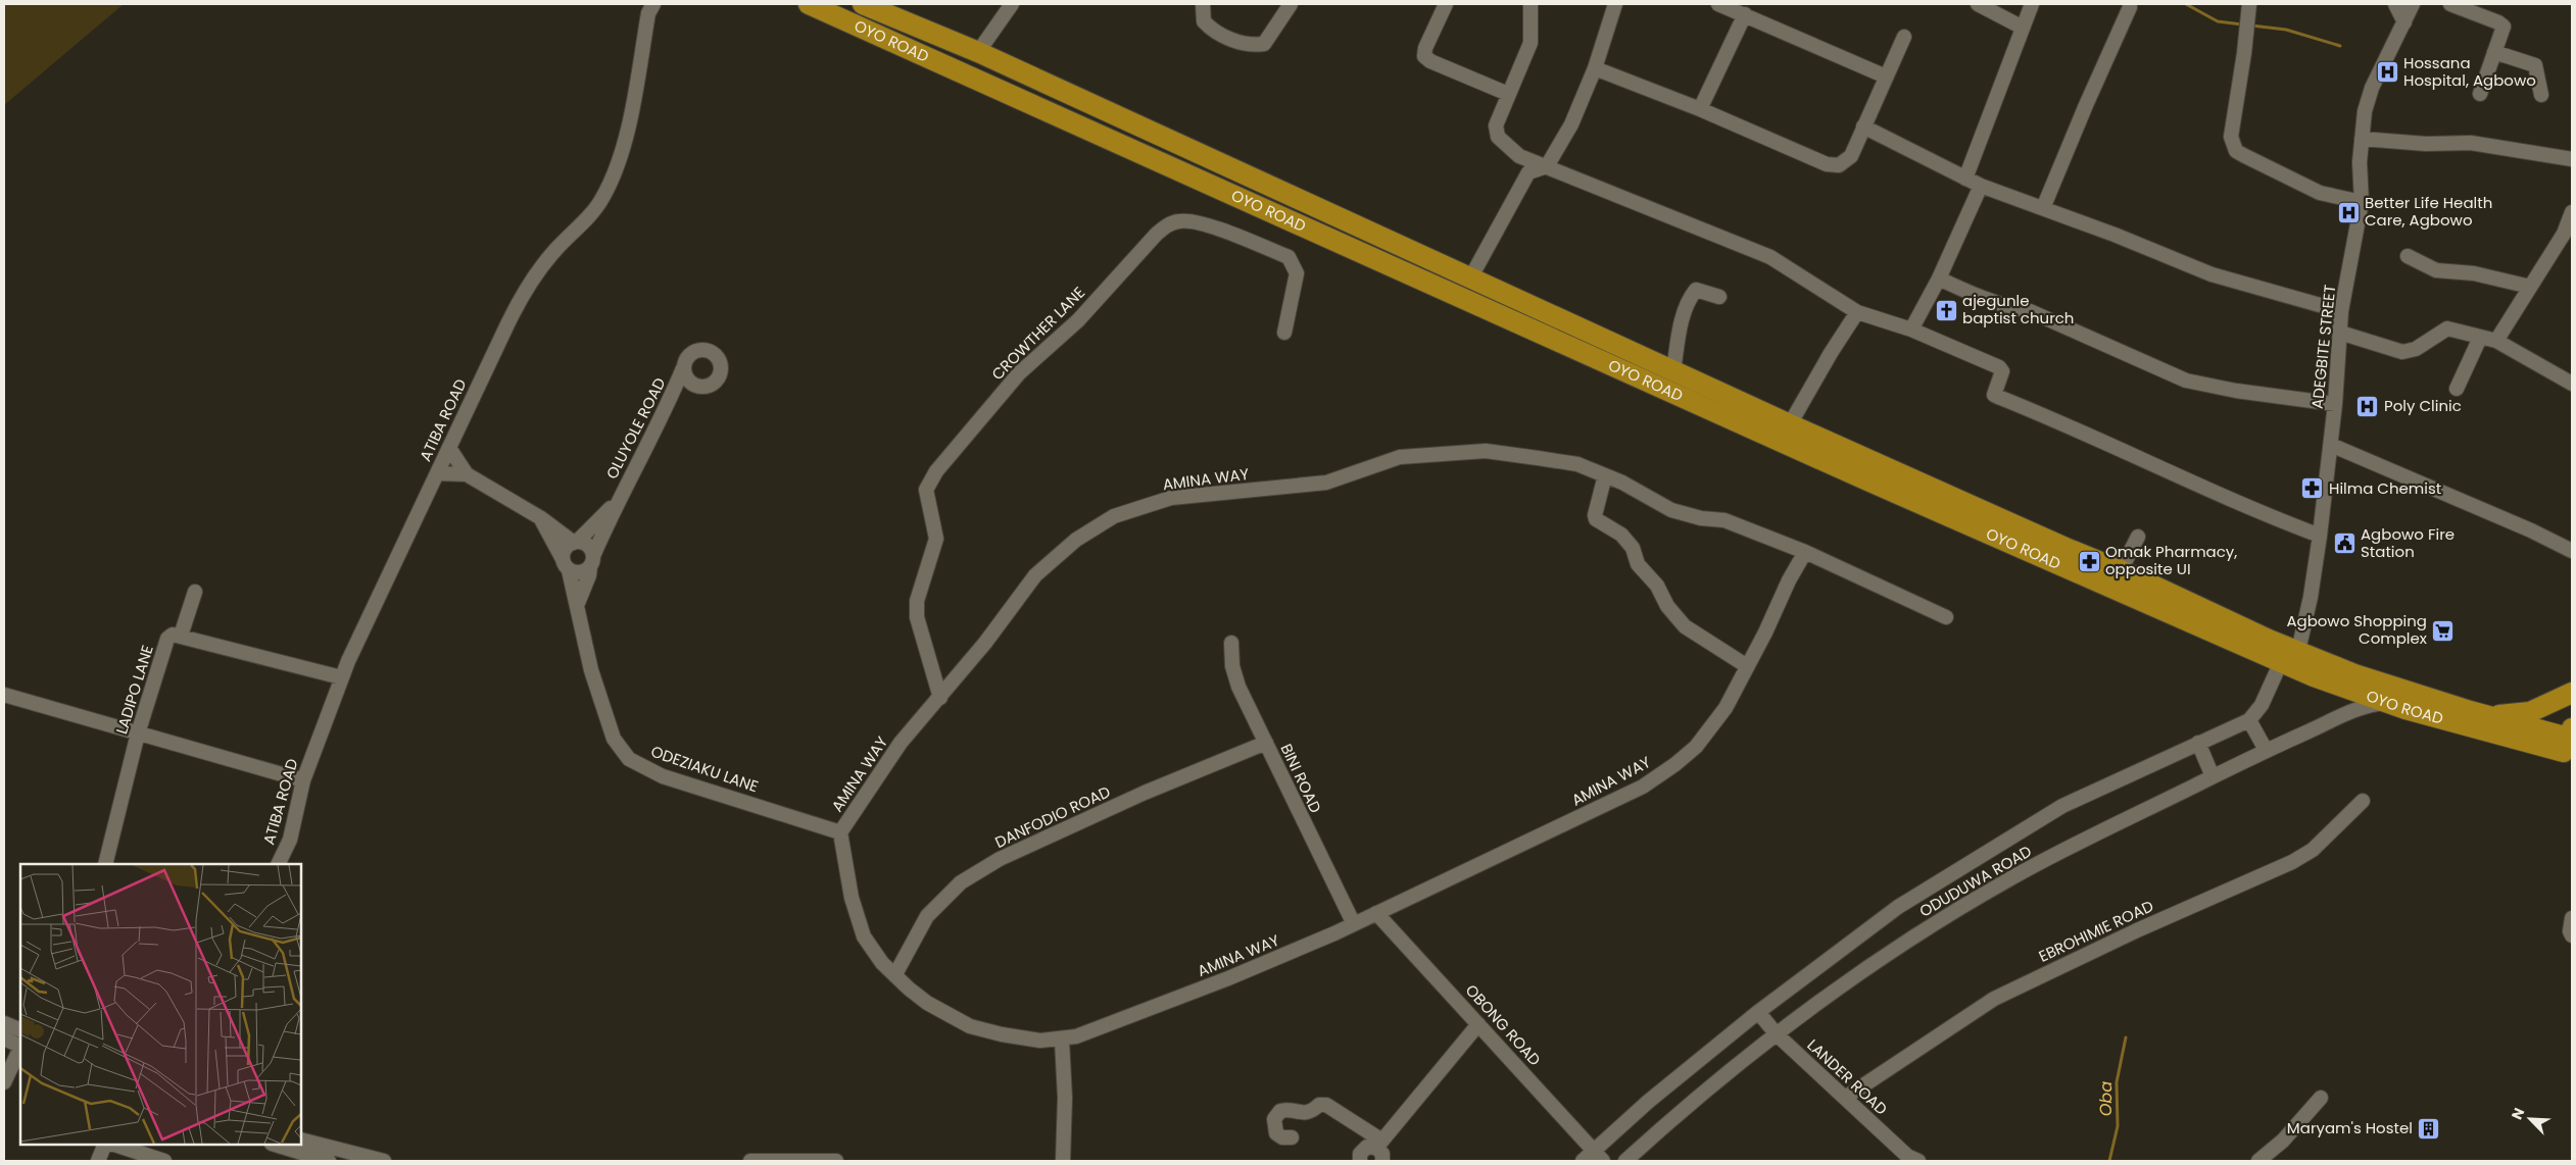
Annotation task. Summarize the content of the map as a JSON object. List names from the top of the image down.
{
  "streets": {
    "highway": ["OYO ROAD"],
    "street": [
      "CROWTHER LANE",
      "ADEGBITE STREET",
      "ATIBA ROAD",
      "OLUYOLE ROAD",
      "AMINA WAY",
      "LADIPO LANE",
      "ODEZIAKU LANE",
      "BINI ROAD",
      "DANFODIO ROAD",
      "ODUDUWA ROAD",
      "EBROHIMIE ROAD",
      "OBONG ROAD",
      "LANDER ROAD"
    ]
  },
  "crossings": [
    ["OYO ROAD", "ADEGBITE STREET"],
    ["OYO ROAD", "ODUDUWA ROAD"],
    ["CROWTHER LANE", "AMINA WAY"],
    ["OLUYOLE ROAD", "ODEZIAKU LANE"],
    ["AMINA WAY", "ODEZIAKU LANE"],
    ["AMINA WAY", "BINI ROAD"],
    ["AMINA WAY", "DANFODIO ROAD"],
    ["AMINA WAY", "OBONG ROAD"],
    ["BINI ROAD", "DANFODIO ROAD"],
    ["ODUDUWA ROAD", "OBONG ROAD"],
    ["ODUDUWA ROAD", "LANDER ROAD"],
    ["EBROHIMIE ROAD", "LANDER ROAD"]
  ],
  "water": ["Oba"],
  "places": {
    "hospital": ["Hossana Hospital, Agbowo", "Better Life Health Care, Agbowo", "Poly Clinic"],
    "church": ["ajegunle baptist church"],
    "pharmacy": ["Hilma Chemist", "Omak Pharmacy, opposite UI"],
    "public building": ["Agbowo Fire Station"],
    "supermarket": ["Agbowo Shopping Complex"],
    "building": ["Maryam's Hostel"]
  },
  "north": "top left"
}
